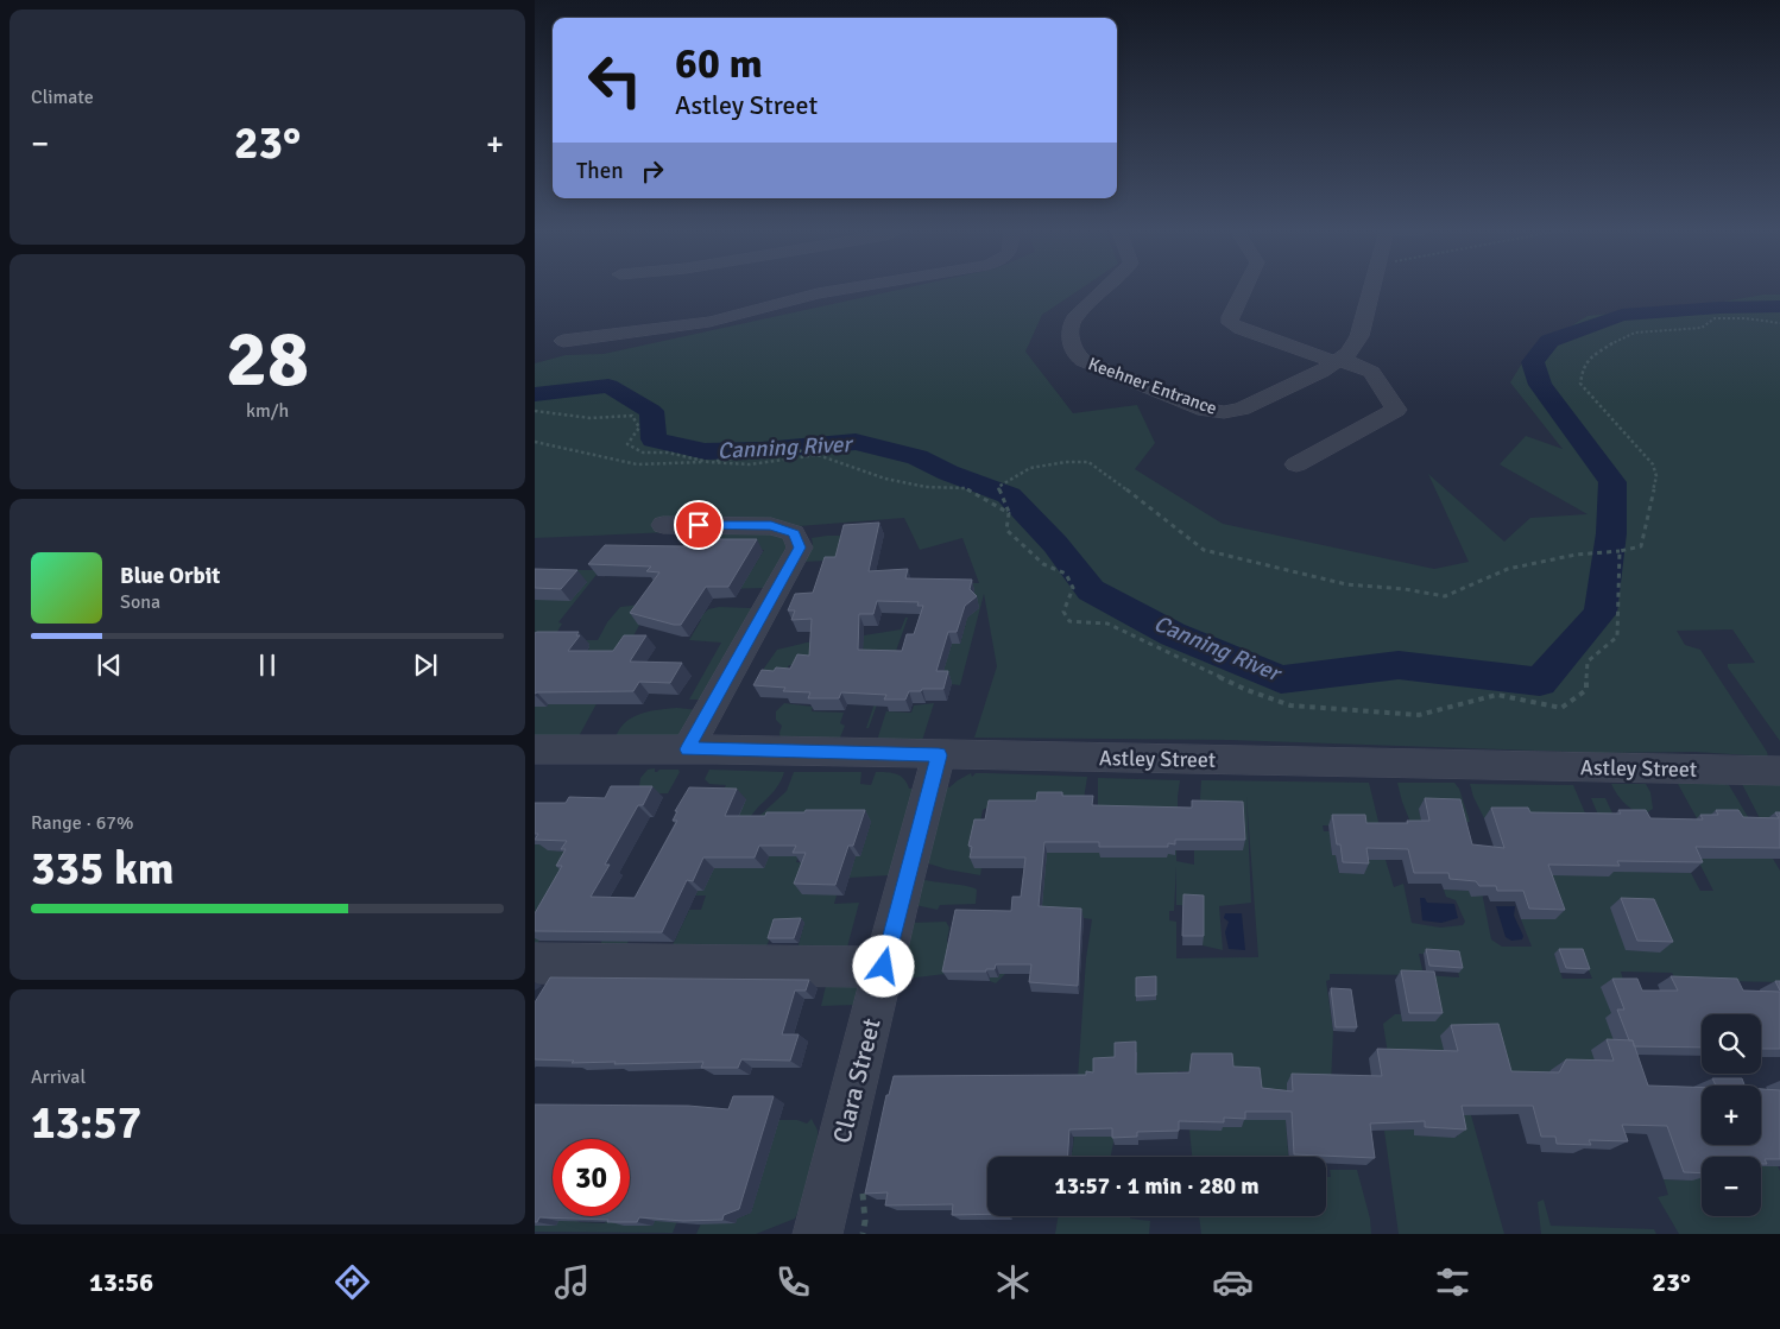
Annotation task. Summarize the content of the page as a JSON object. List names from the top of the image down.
{
  "streets": {
    "street": ["Keehner Entrance", "Astley Street", "Clara Street"]
  },
  "crossings": [
    ["Astley Street", "Clara Street"]
  ],
  "water": ["Canning River"],
  "page": {
    "tile": [
      "Climate",
      ["28", "km/h"],
      ["Range · 67%", "335 km"],
      ["Arrival", "13:57"]
    ],
    "turn": ["60 m", "Astley Street"],
    "heat": ["−", "23°", "+"],
    "then": "Then",
    "song": ["Blue Orbit", "Sona"],
    "map_buttons": ["+", "−"],
    "limit": "30",
    "trip": "13:57 · 1 min · 280 m",
    "tabs": ["13:56", "23°"]
  }
}
